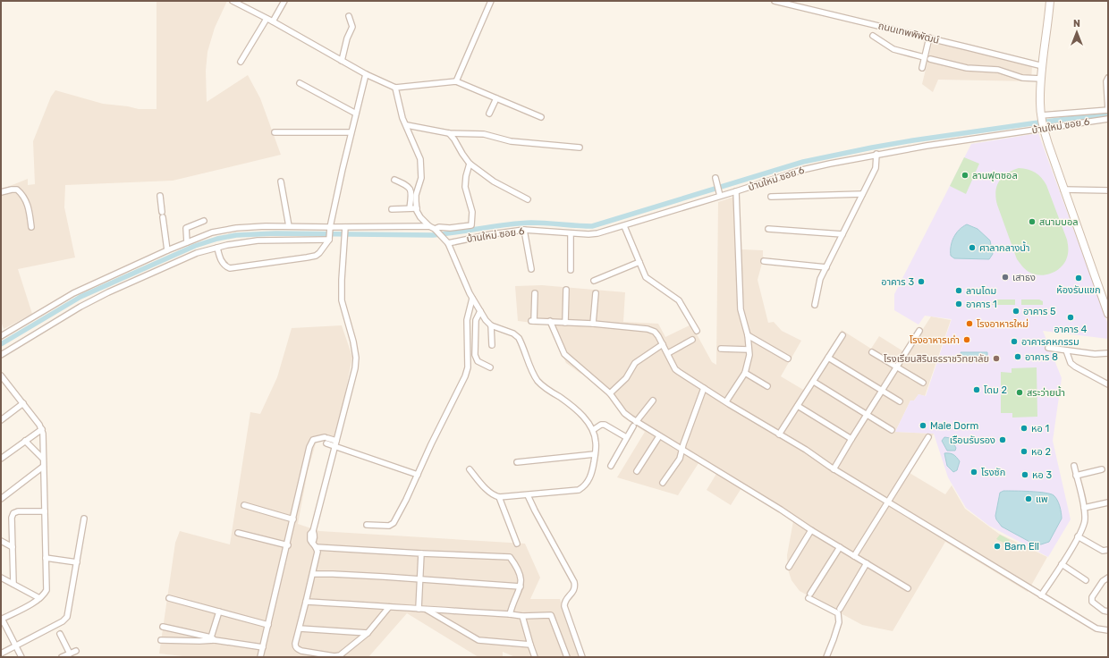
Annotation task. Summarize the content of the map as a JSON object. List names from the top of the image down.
{
  "streets": {
    "street": ["ถนนเทพพิพัฒน์", "บ้านใหม่ ซอย 6"]
  },
  "places": [
    "ลานฟุตซอล",
    "สนามบอล",
    "ศาลากลางน้ำ",
    "เสาธง",
    "ห้องรับแขก",
    "อาคาร 3",
    "ลานโดม",
    "อาคาร 1",
    "อาคาร 5",
    "อาคาร 4",
    "โรงอาหารใหม่",
    "โรงอาหารเก่า",
    "อาคารคหกรรม",
    "อาคาร 8",
    "โรงเรียนสิรินธรราชวิทยาลัย",
    "โดม 2",
    "สระว่ายน้ำ",
    "Male Dorm",
    "หอ 1",
    "เรือนรับรอง",
    "หอ 2",
    "โรงซัก",
    "หอ 3",
    "แพ",
    "Barn Ell"
  ],
  "north": "top"
}
